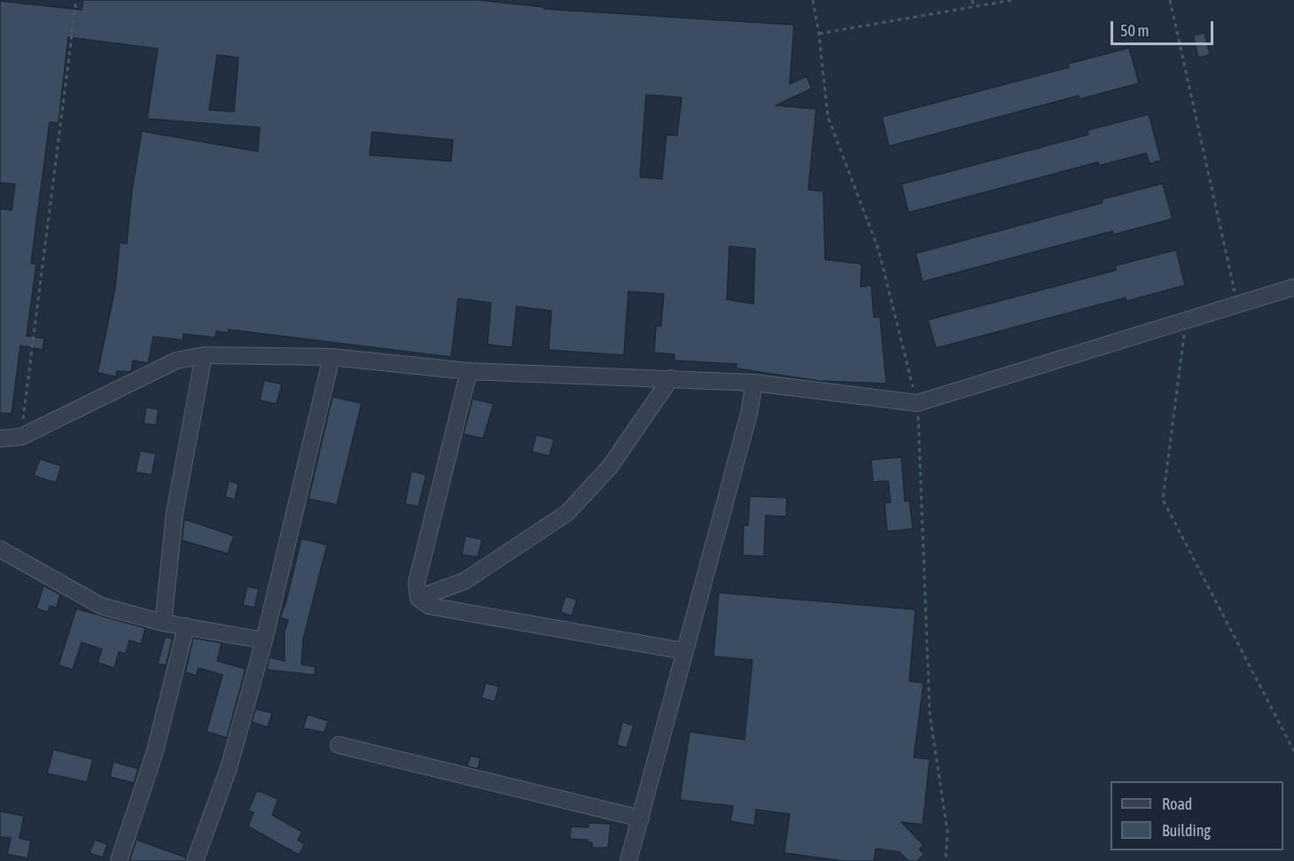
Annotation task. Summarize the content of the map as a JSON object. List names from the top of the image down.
{
  "legend": ["Road", "Building"],
  "scale_bar": "50 m"
}
